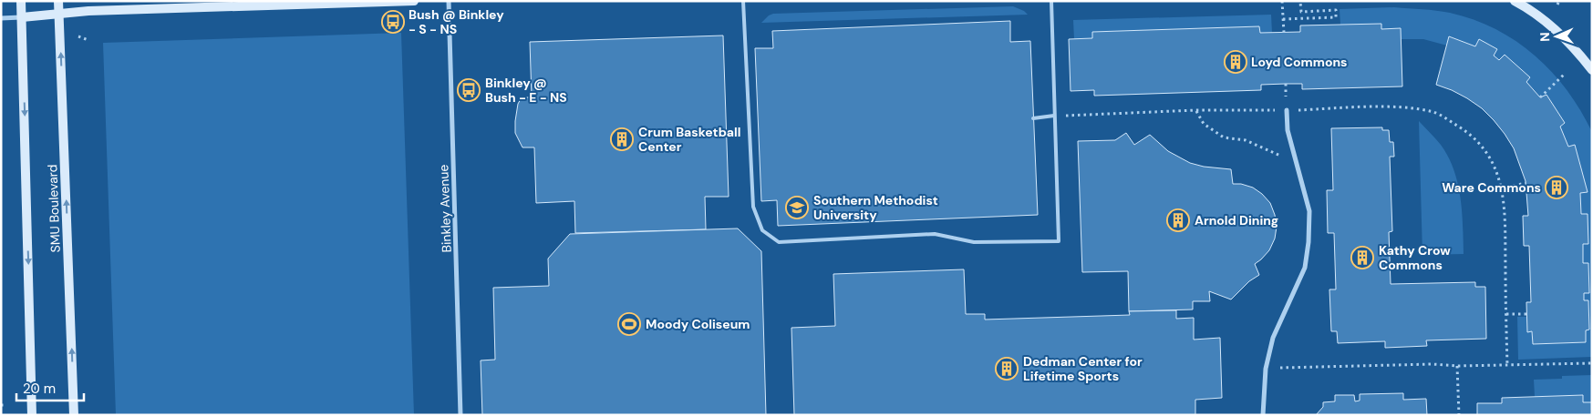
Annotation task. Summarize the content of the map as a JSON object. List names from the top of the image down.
{
  "streets": {
    "street": ["SMU Boulevard", "Binkley Avenue"]
  },
  "places": {
    "bus stop": ["Bush @ Binkley - S - NS", "Binkley @ Bush - E - NS"],
    "building": [
      "Loyd Commons",
      "Crum Basketball Center",
      "Ware Commons",
      "Arnold Dining",
      "Kathy Crow Commons",
      "Dedman Center for Lifetime Sports"
    ],
    "school or university": ["Southern Methodist University"],
    "sports": ["Moody Coliseum"]
  },
  "scale_bar": "20 m",
  "north": "left"
}
